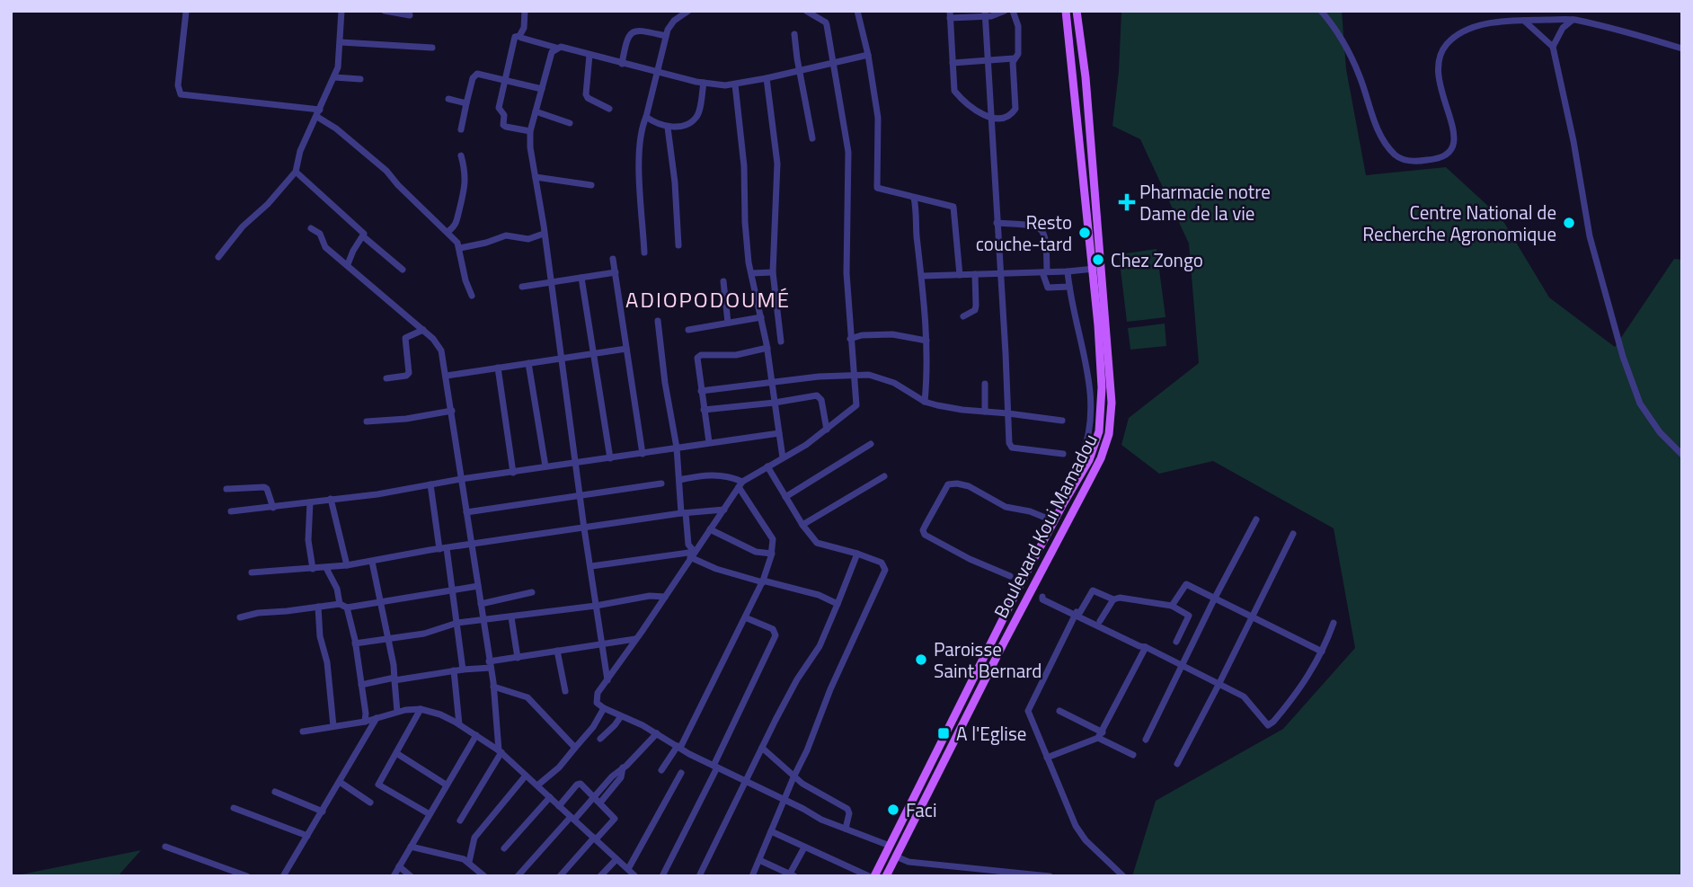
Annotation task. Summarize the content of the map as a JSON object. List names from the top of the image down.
{
  "streets": {
    "main road": ["Boulevard Koui Mamadou"]
  },
  "districts": ["ADIOPODOUMÉ"],
  "places": {
    "health": ["Pharmacie notre Dame de la vie"],
    "other": [
      "Centre National de Recherche Agronomique",
      "Resto couche-tard",
      "Chez Zongo",
      "Paroisse Saint Bernard",
      "Faci"
    ],
    "transit": ["A l'Eglise"]
  }
}
